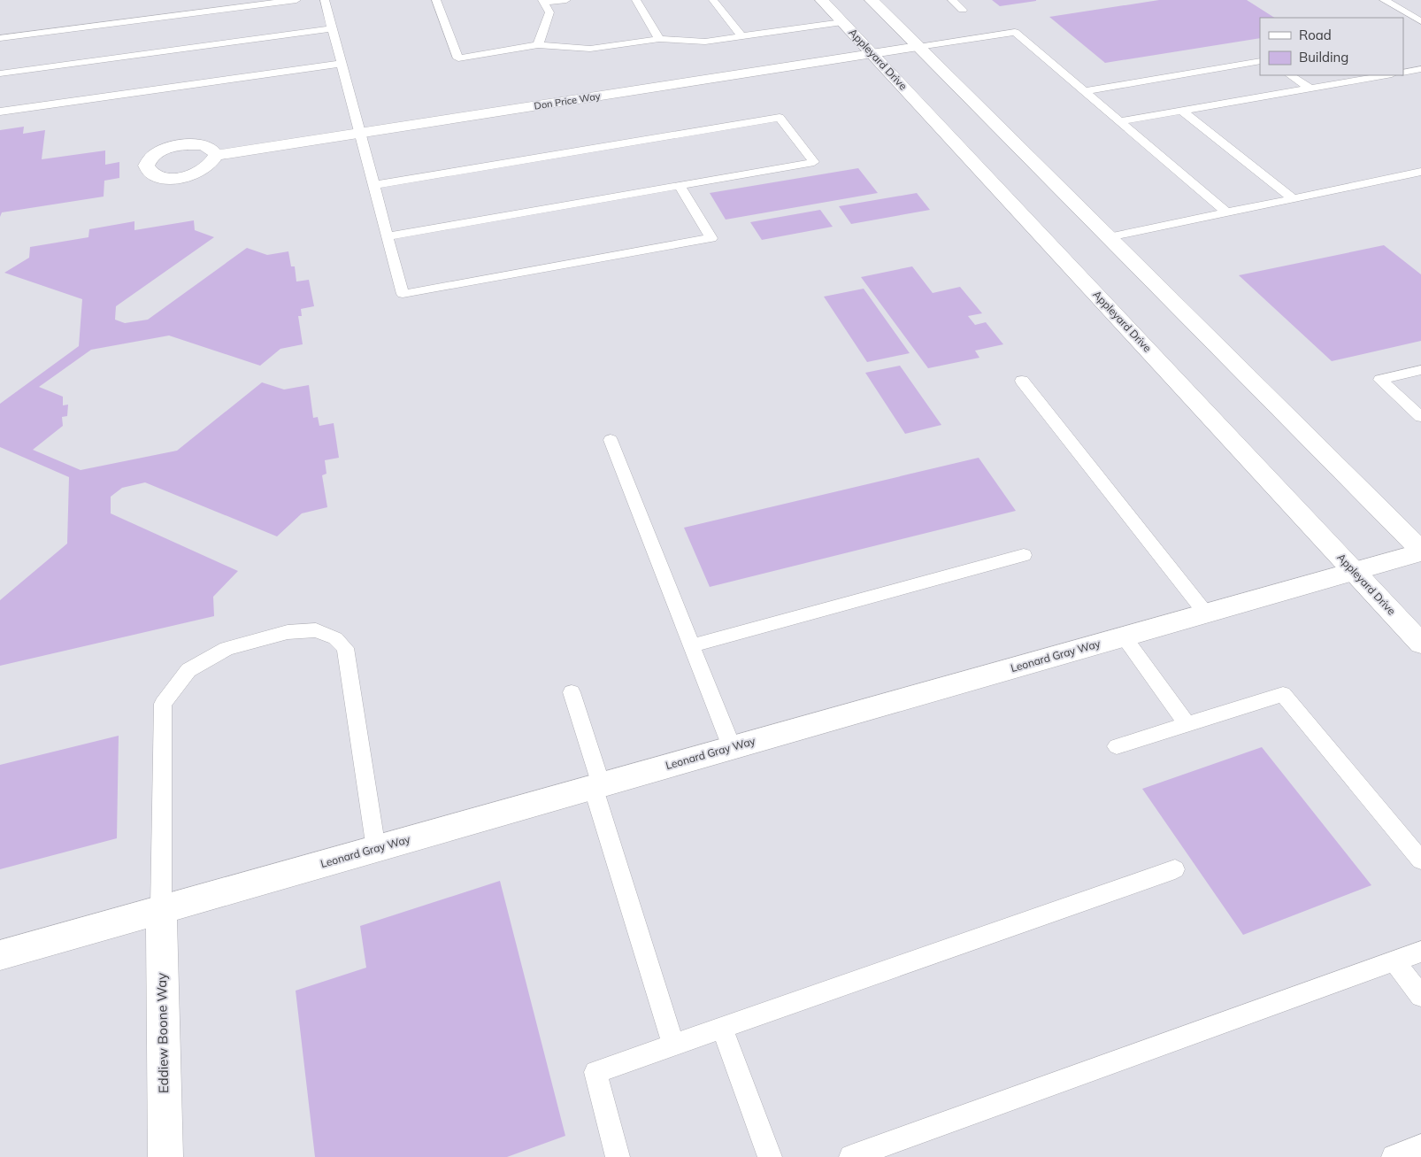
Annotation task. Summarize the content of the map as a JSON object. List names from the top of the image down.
{
  "streets": {
    "street": [
      "Appleyard Drive",
      "Don Price Way",
      "Leonard Gray Way",
      "Eddiew Boone Way"
    ]
  },
  "crossings": [
    ["Appleyard Drive", "Don Price Way"],
    ["Appleyard Drive", "Leonard Gray Way"],
    ["Leonard Gray Way", "Eddiew Boone Way"]
  ],
  "legend": ["Road", "Building"]
}
